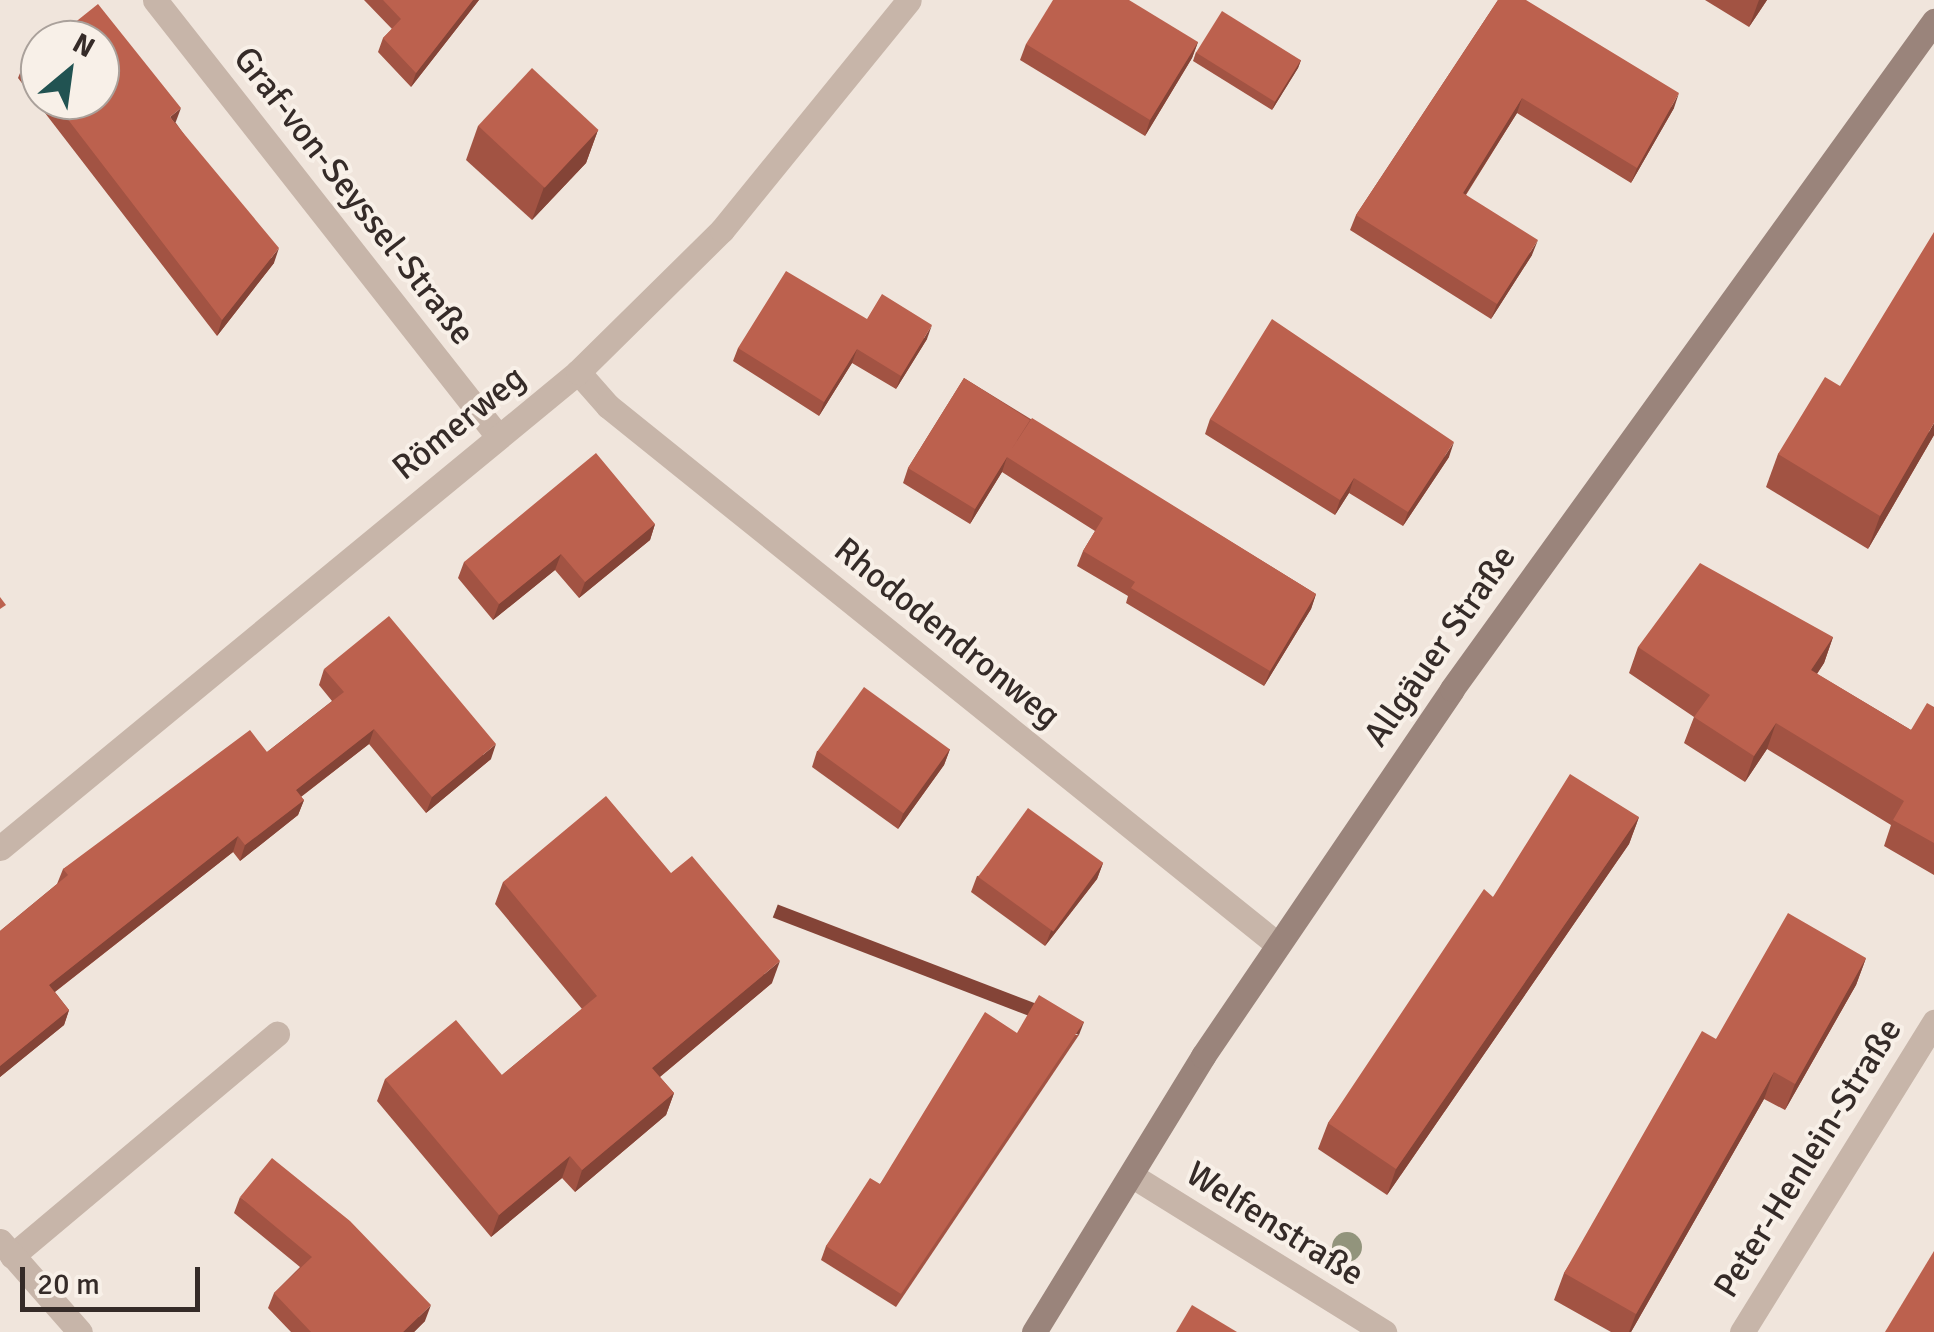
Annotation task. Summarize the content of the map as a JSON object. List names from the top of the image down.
{
  "streets": {
    "main road": ["Allgäuer Straße"],
    "street": [
      "Graf-von-Seyssel-Straße",
      "Römerweg",
      "Rhododendronweg",
      "Peter-Henlein-Straße",
      "Welfenstraße"
    ]
  },
  "crossings": [
    ["Graf-von-Seyssel-Straße", "Römerweg"],
    ["Römerweg", "Rhododendronweg"],
    ["Rhododendronweg", "Allgäuer Straße"],
    ["Allgäuer Straße", "Welfenstraße"]
  ],
  "scale_bar": "20 m",
  "north": "top right"
}
